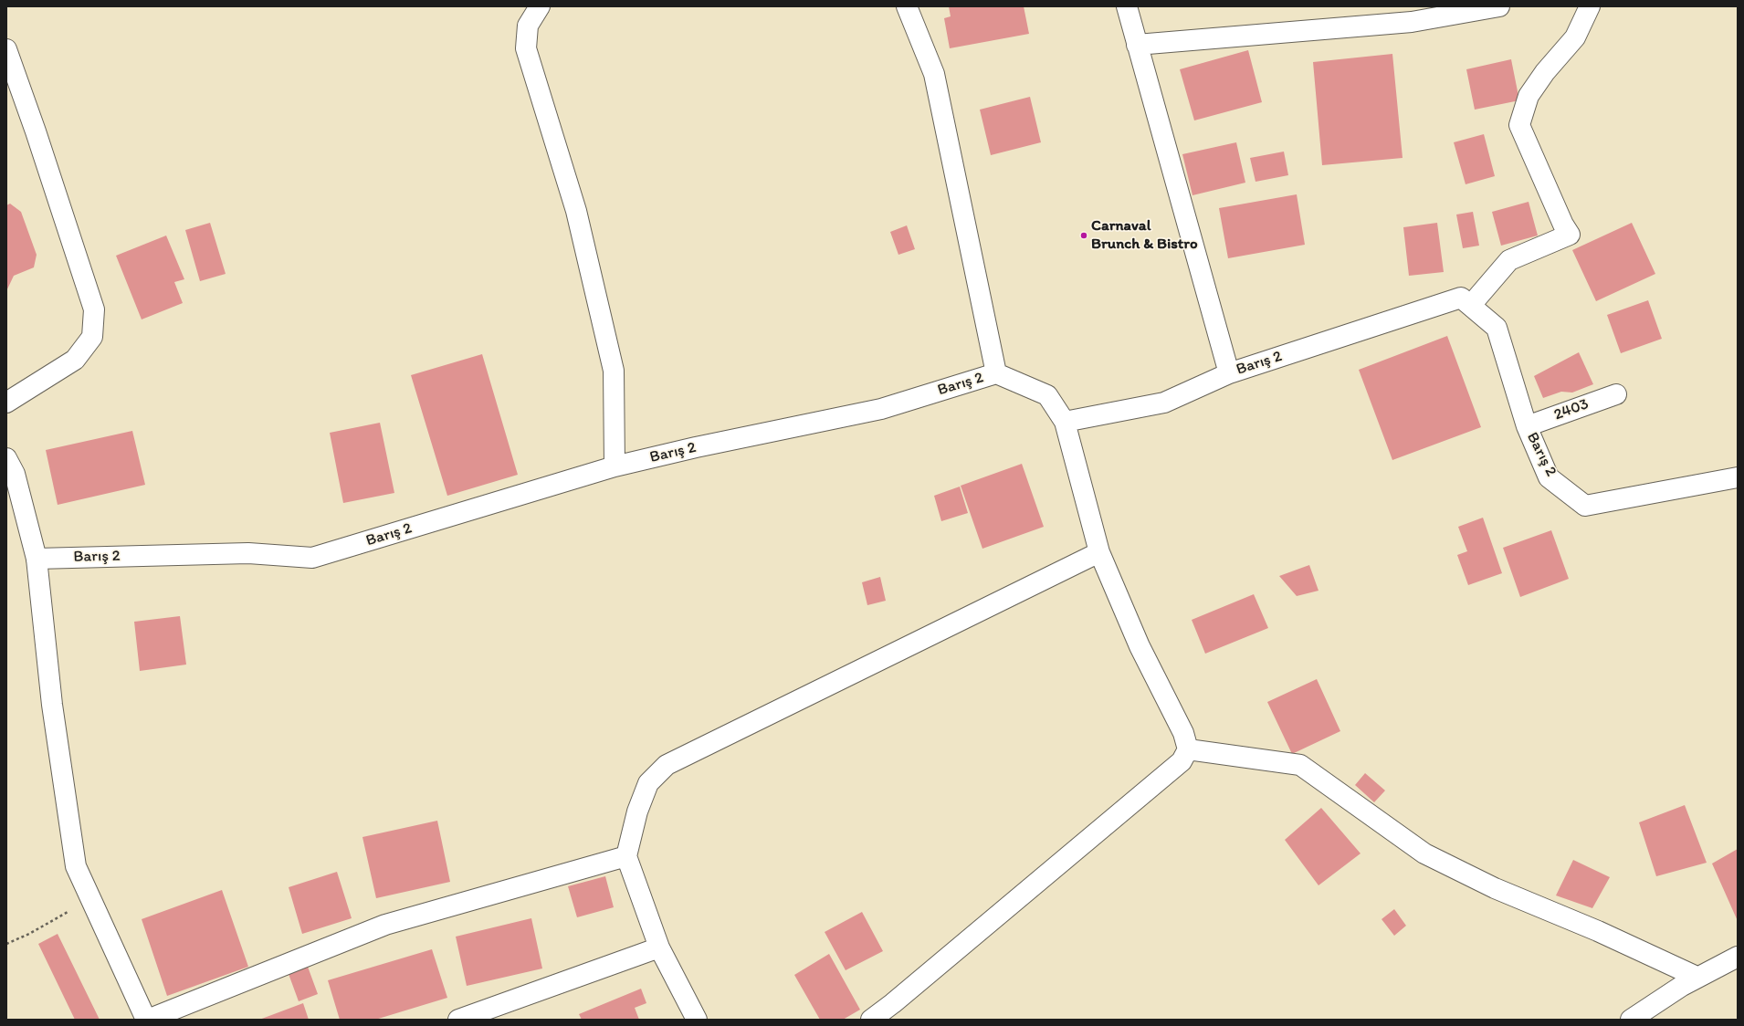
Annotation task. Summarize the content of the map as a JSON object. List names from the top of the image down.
{
  "streets": {
    "street": ["Barış 2", "2403"]
  },
  "crossings": [
    ["Barış 2", "2403"]
  ],
  "places": ["Carnaval Brunch & Bistro"]
}
